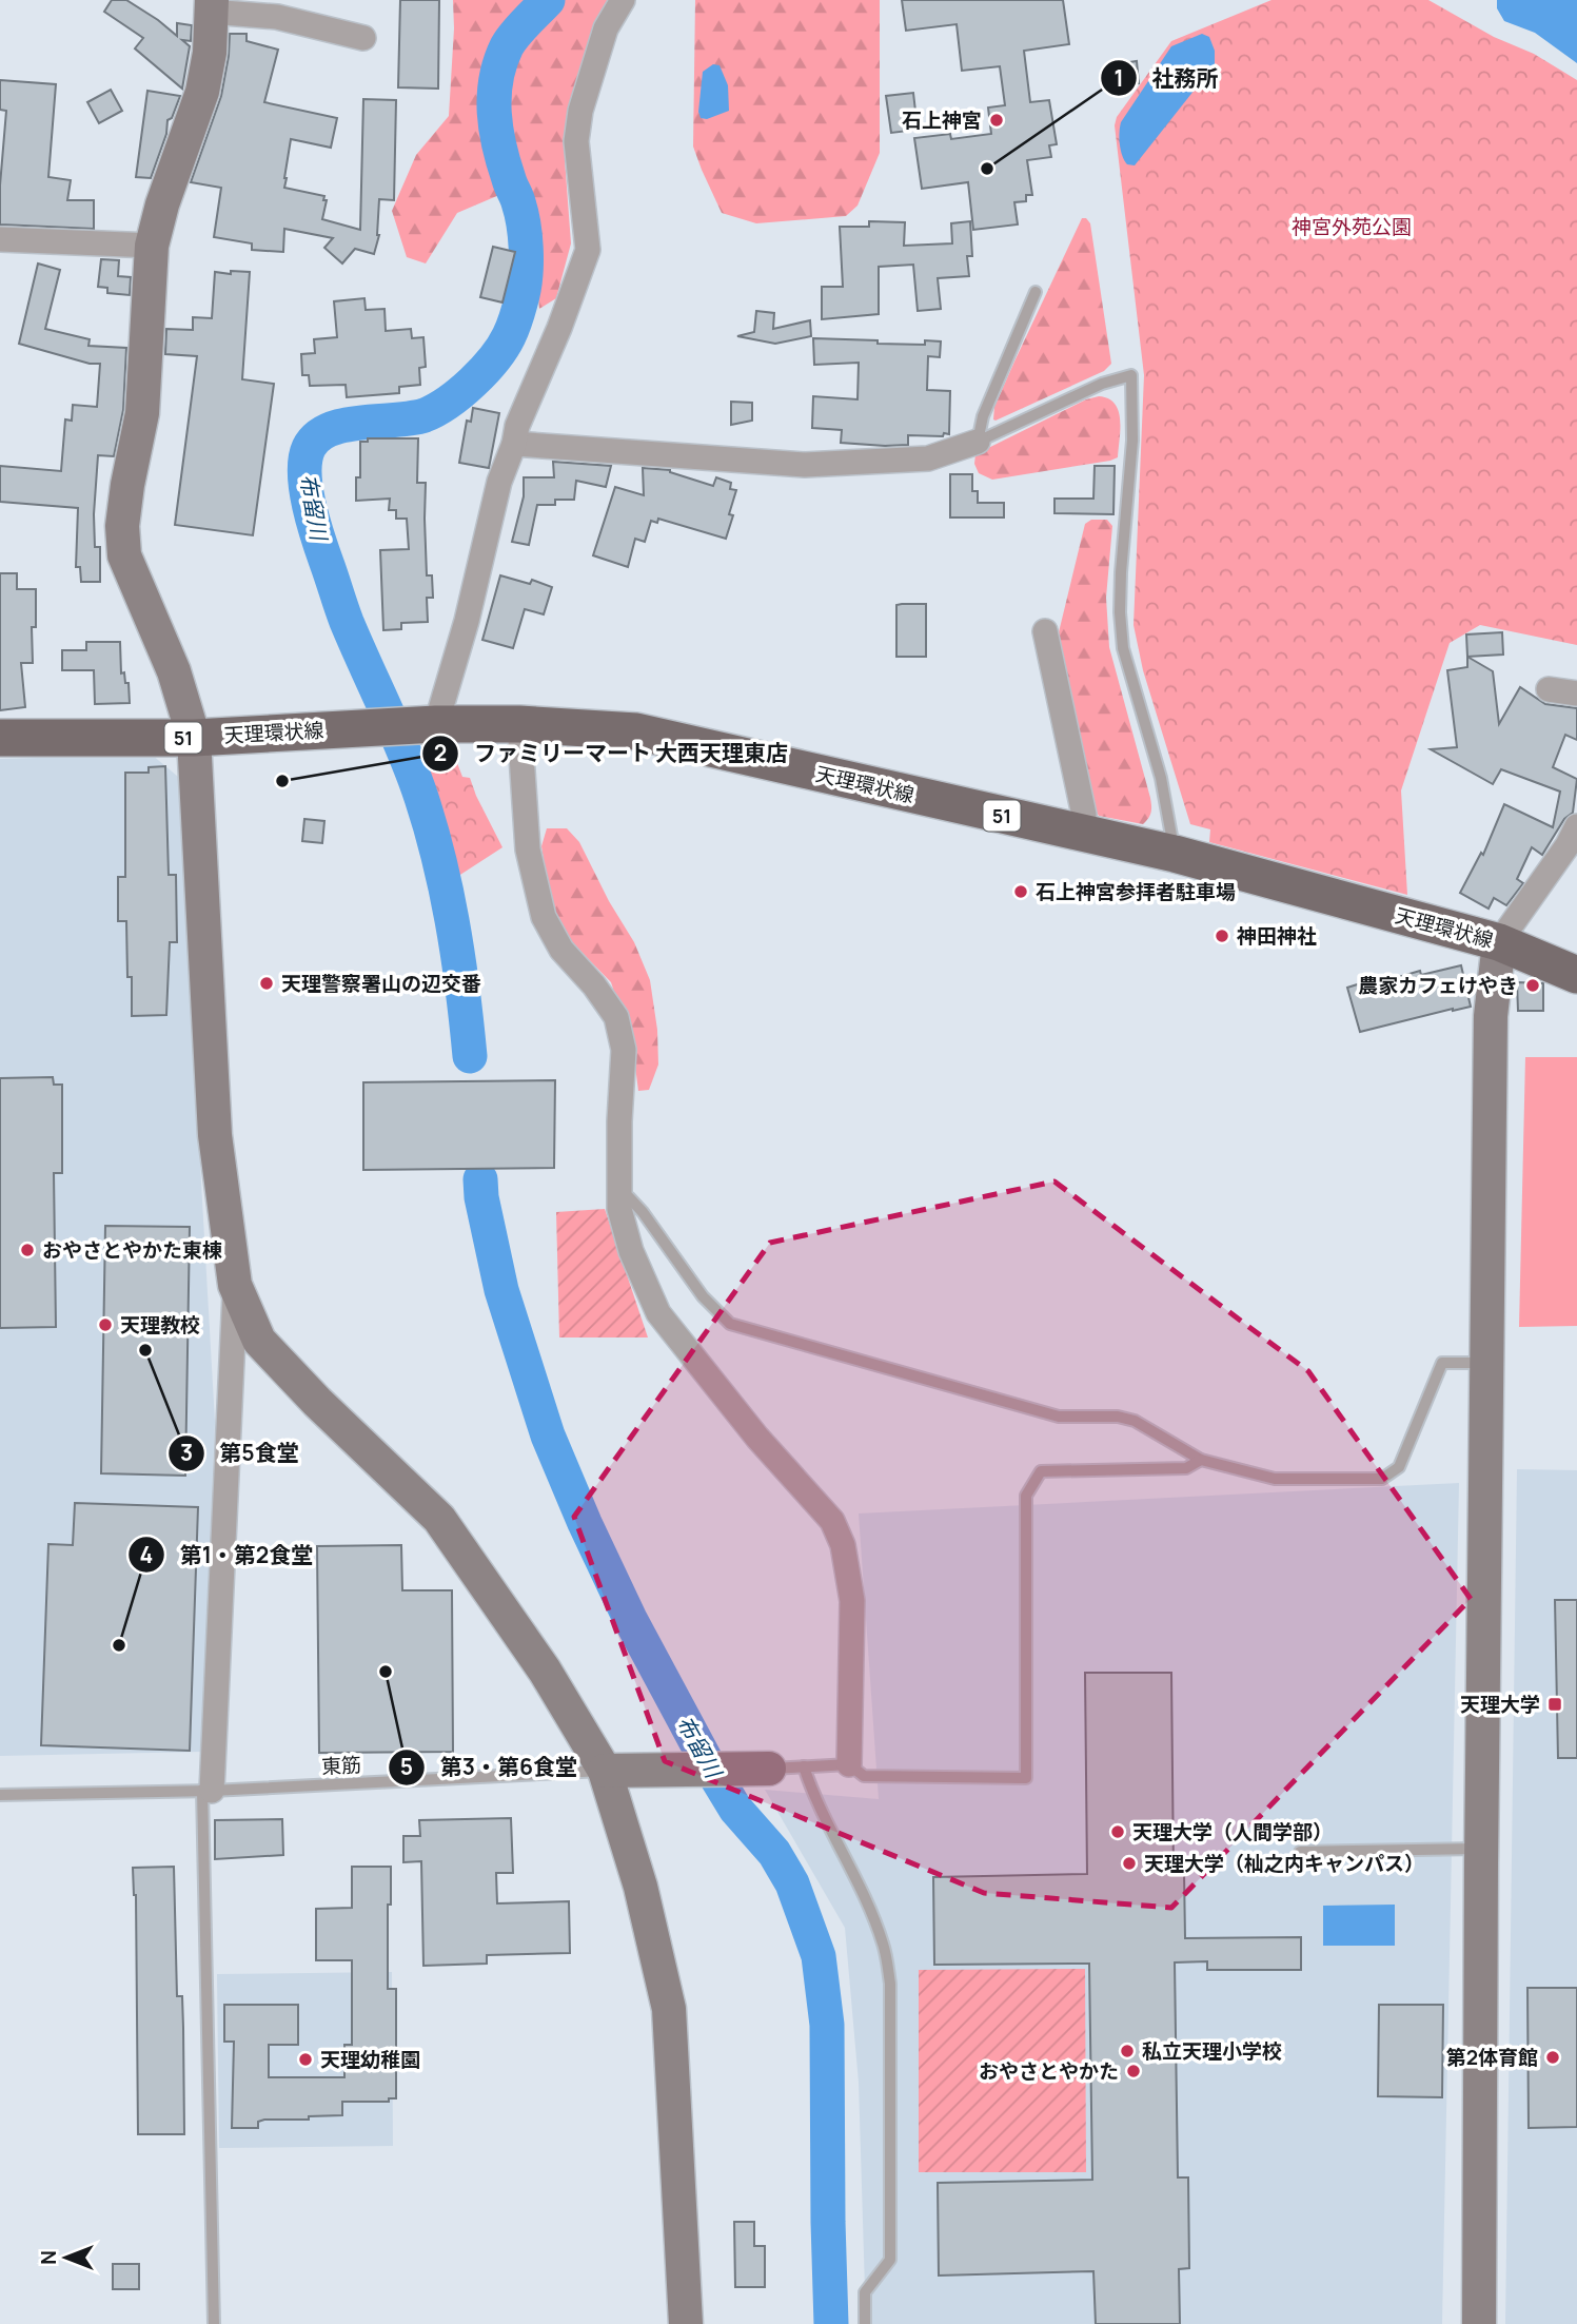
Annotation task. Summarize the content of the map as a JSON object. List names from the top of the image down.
{
  "streets": {
    "main road": ["天理環状線", "51"],
    "lane": ["東筋"]
  },
  "water": ["布留川"],
  "parks": ["神宮外苑公園"],
  "places": {
    "other": [
      "石上神宮",
      "社務所",
      "ファミリーマート 大西天理東店",
      "石上神宮参拝者駐車場",
      "神田神社",
      "天理警察署山の辺交番",
      "農家カフェけやき",
      "おやさとやかた東棟",
      "天理教校",
      "第5食堂",
      "第1・第2食堂",
      "第3・第6食堂",
      "天理大学（人間学部）",
      "天理大学（杣之内キャンパス）",
      "私立天理小学校",
      "第2体育館",
      "天理幼稚園",
      "おやさとやかた"
    ],
    "transit": ["天理大学"]
  },
  "north": "left"
}
